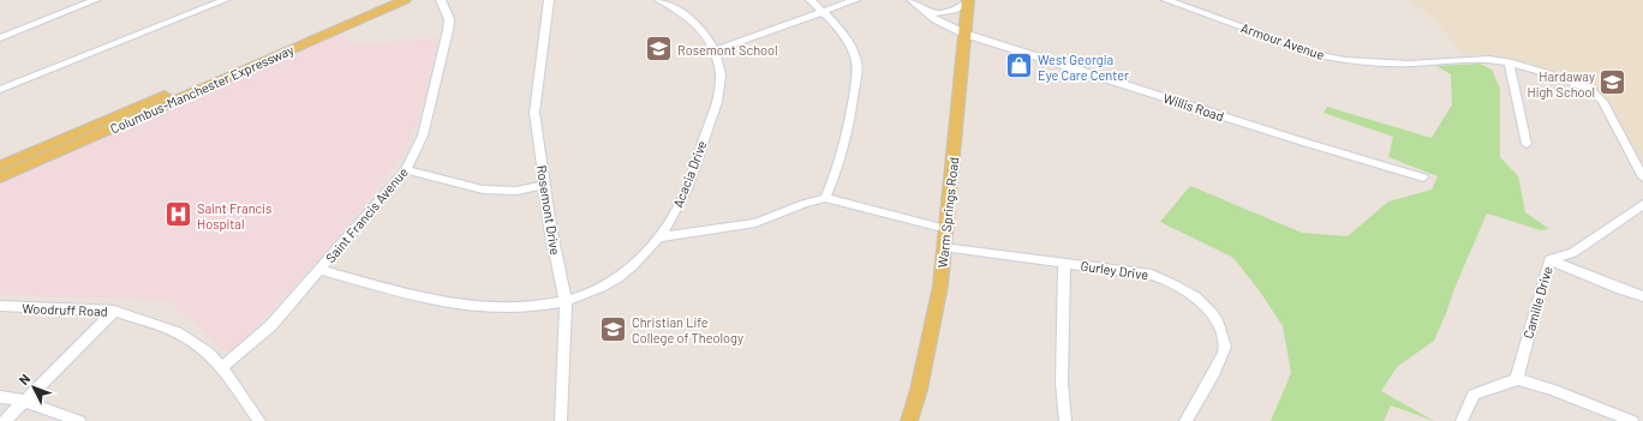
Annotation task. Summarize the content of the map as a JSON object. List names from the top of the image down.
{
  "streets": {
    "main road": ["Columbus-Manchester Expressway", "Warm Springs Road"],
    "street": [
      "Armour Avenue",
      "Willis Road",
      "Acacia Drive",
      "Rosemont Drive",
      "Saint Francis Avenue",
      "Gurley Drive",
      "Camille Drive",
      "Woodruff Road"
    ]
  },
  "crossings": [
    ["Willis Road", "Warm Springs Road"],
    ["Acacia Drive", "Rosemont Drive"],
    ["Acacia Drive", "Saint Francis Avenue"],
    ["Warm Springs Road", "Gurley Drive"],
    ["Saint Francis Avenue", "Woodruff Road"]
  ],
  "places": {
    "school or university": ["Rosemont School", "Hardaway High School", "Christian Life College of Theology"],
    "shop": ["West Georgia Eye Care Center"],
    "hospital": ["Saint Francis Hospital"]
  },
  "north": "top left"
}
